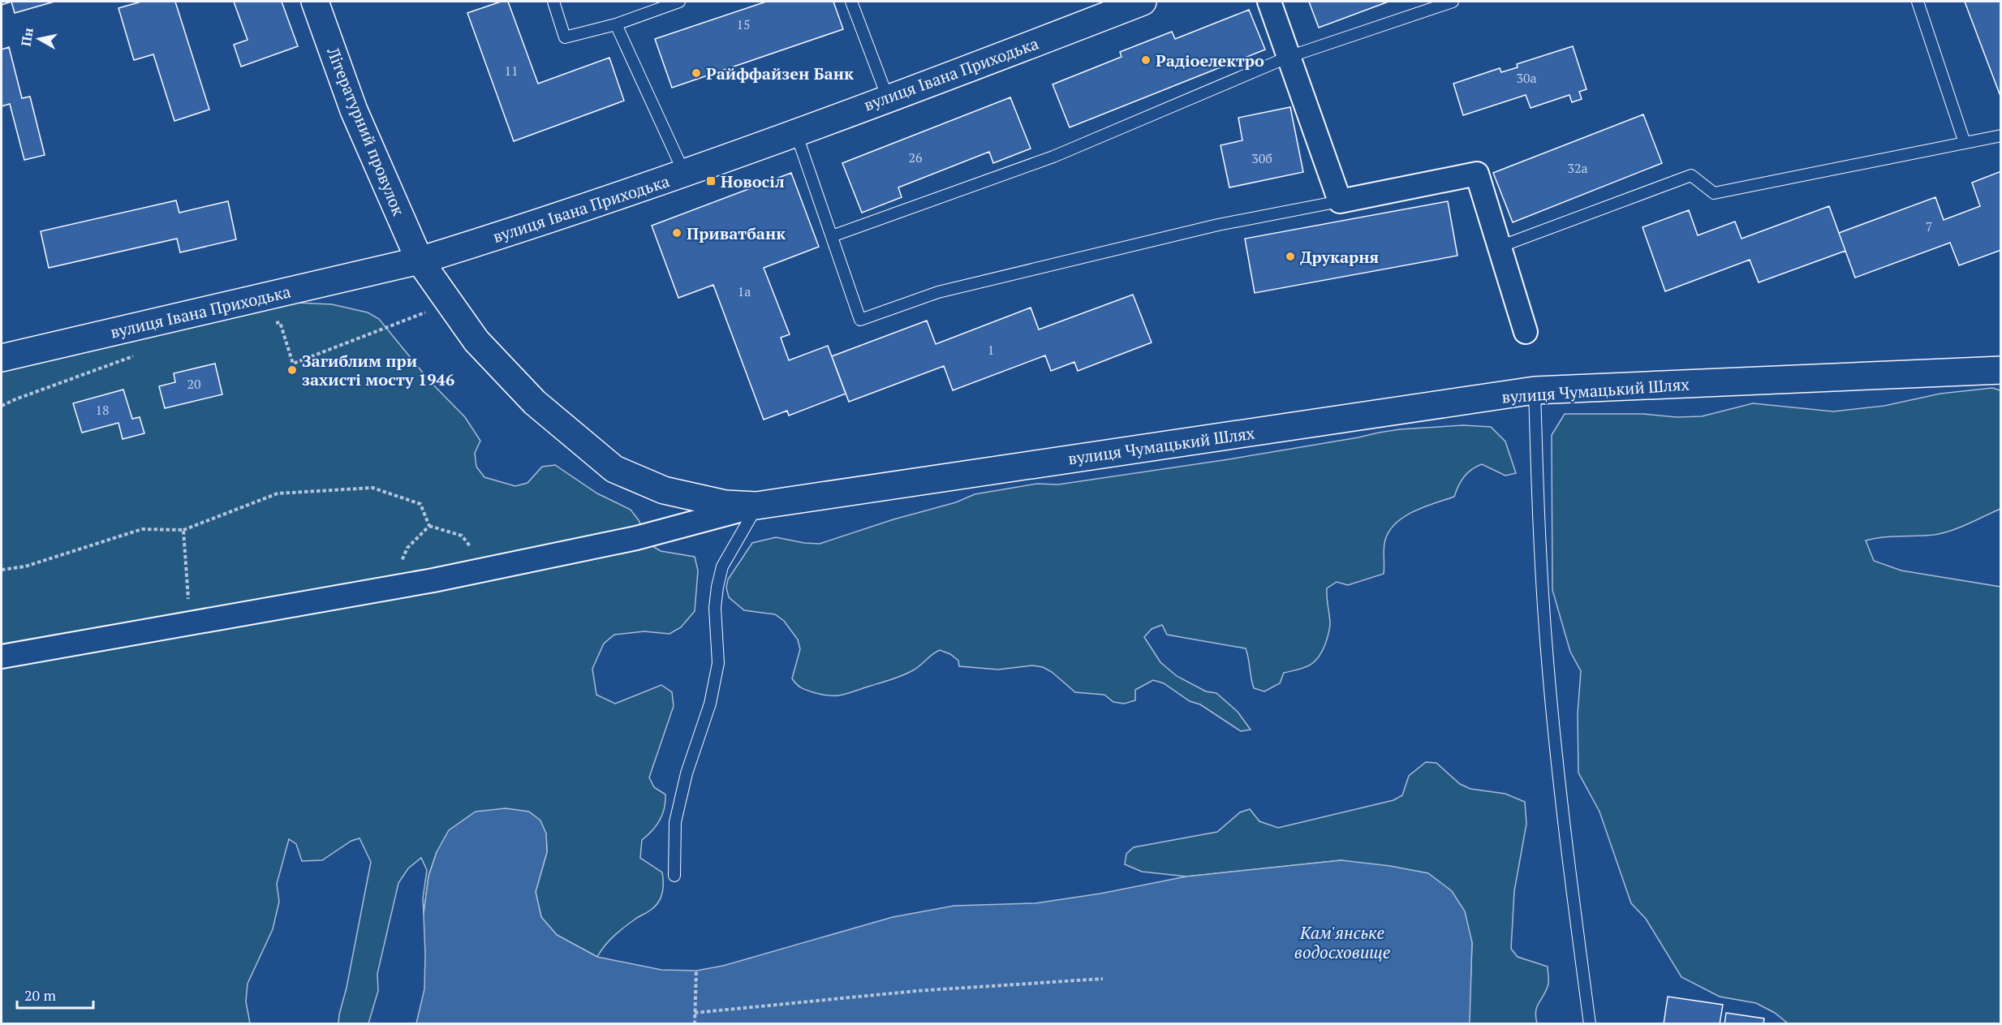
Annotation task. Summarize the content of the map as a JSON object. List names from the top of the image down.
{
  "streets": {
    "main road": ["вулиця Івана Приходька", "Літературний провулок", "вулиця Чумацький Шлях"]
  },
  "crossings": [
    ["вулиця Івана Приходька", "Літературний провулок"],
    ["вулиця Івана Приходька", "вулиця Чумацький Шлях"],
    ["Літературний провулок", "вулиця Чумацький Шлях"]
  ],
  "water": ["Кам'янське водосховище"],
  "places": {
    "other": [
      "Радіоелектро",
      "Райффайзен Банк",
      "Приватбанк",
      "Друкарня",
      "Загиблим при захисті мосту 1946"
    ],
    "transit": ["Новосіл"]
  },
  "house_numbers": [
    "15",
    "11",
    "30а",
    "26",
    "30б",
    "32а",
    "7",
    "1а",
    "1",
    "20",
    "18"
  ],
  "scale_bar": "20 m",
  "north": "left"
}
